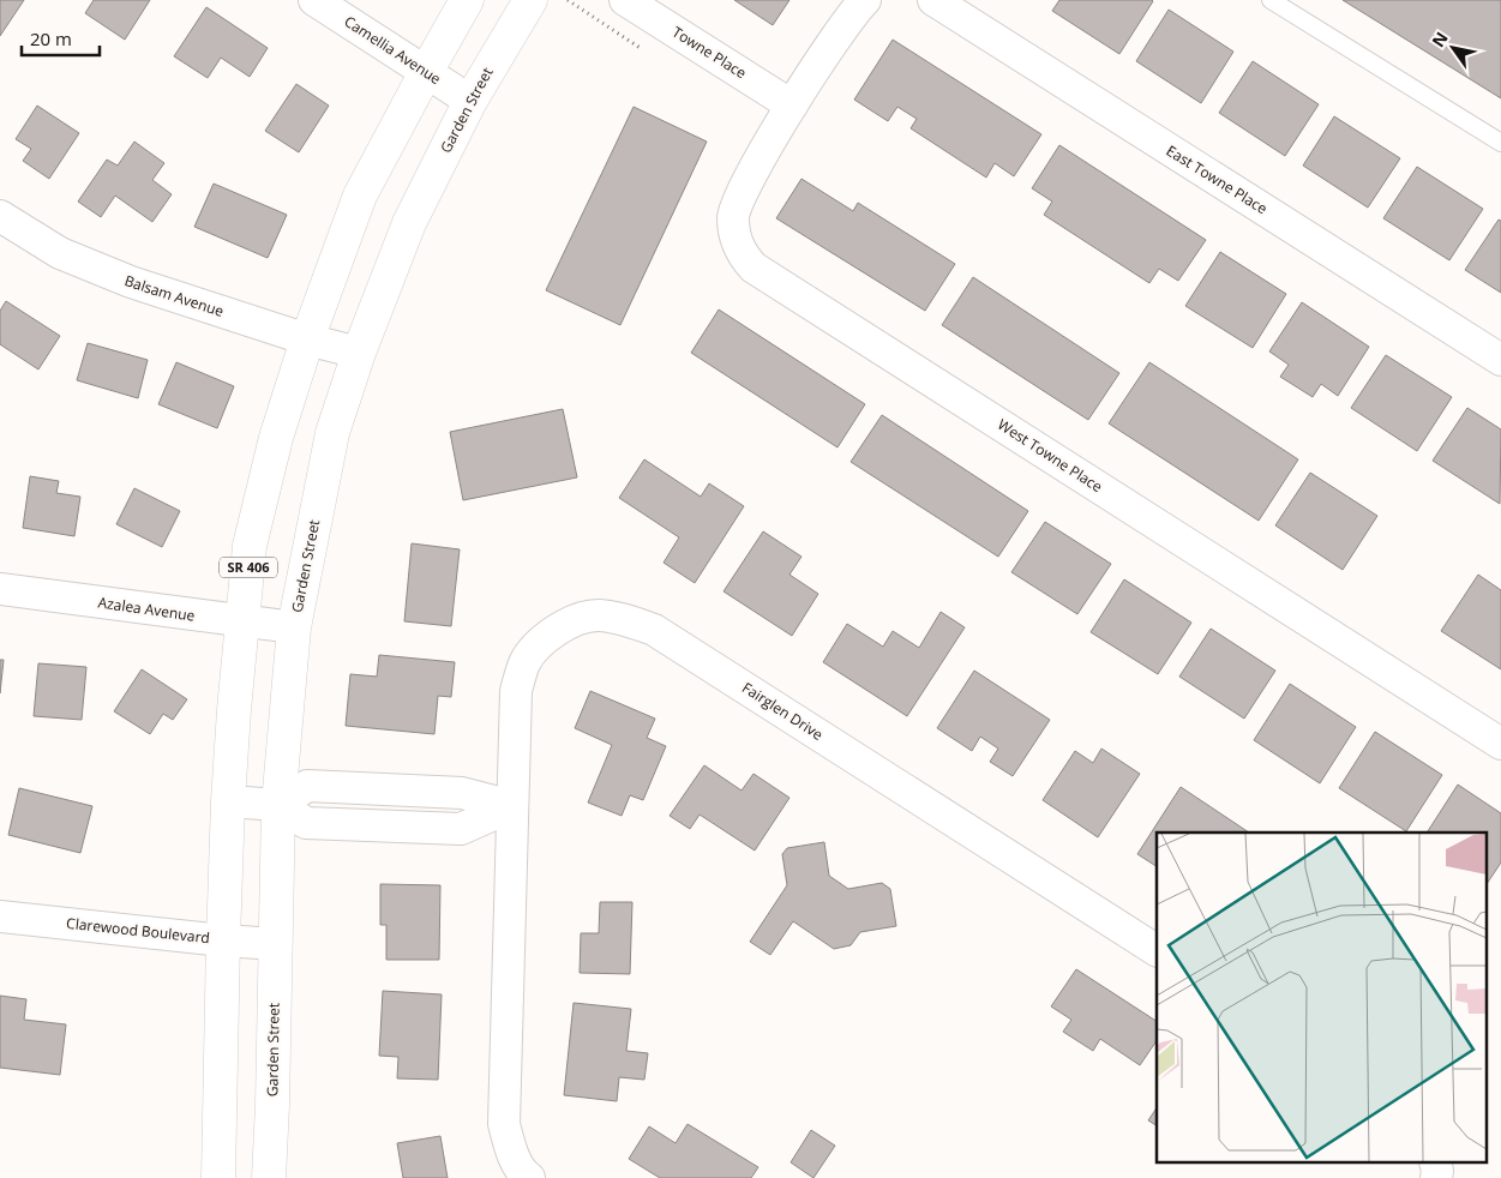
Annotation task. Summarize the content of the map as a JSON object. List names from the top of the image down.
{
  "streets": {
    "main road": ["Garden Street", "SR 406"],
    "street": [
      "Camellia Avenue",
      "Towne Place",
      "East Towne Place",
      "Balsam Avenue",
      "West Towne Place",
      "Azalea Avenue",
      "Fairglen Drive",
      "Clarewood Boulevard"
    ]
  },
  "crossings": [
    ["Camellia Avenue", "Garden Street"],
    ["Camellia Avenue", "SR 406"],
    ["Towne Place", "West Towne Place"],
    ["Garden Street", "Balsam Avenue"],
    ["Garden Street", "Azalea Avenue"],
    ["Garden Street", "Clarewood Boulevard"],
    ["Balsam Avenue", "SR 406"],
    ["SR 406", "Azalea Avenue"],
    ["SR 406", "Clarewood Boulevard"]
  ],
  "scale_bar": "20 m",
  "north": "top left"
}
